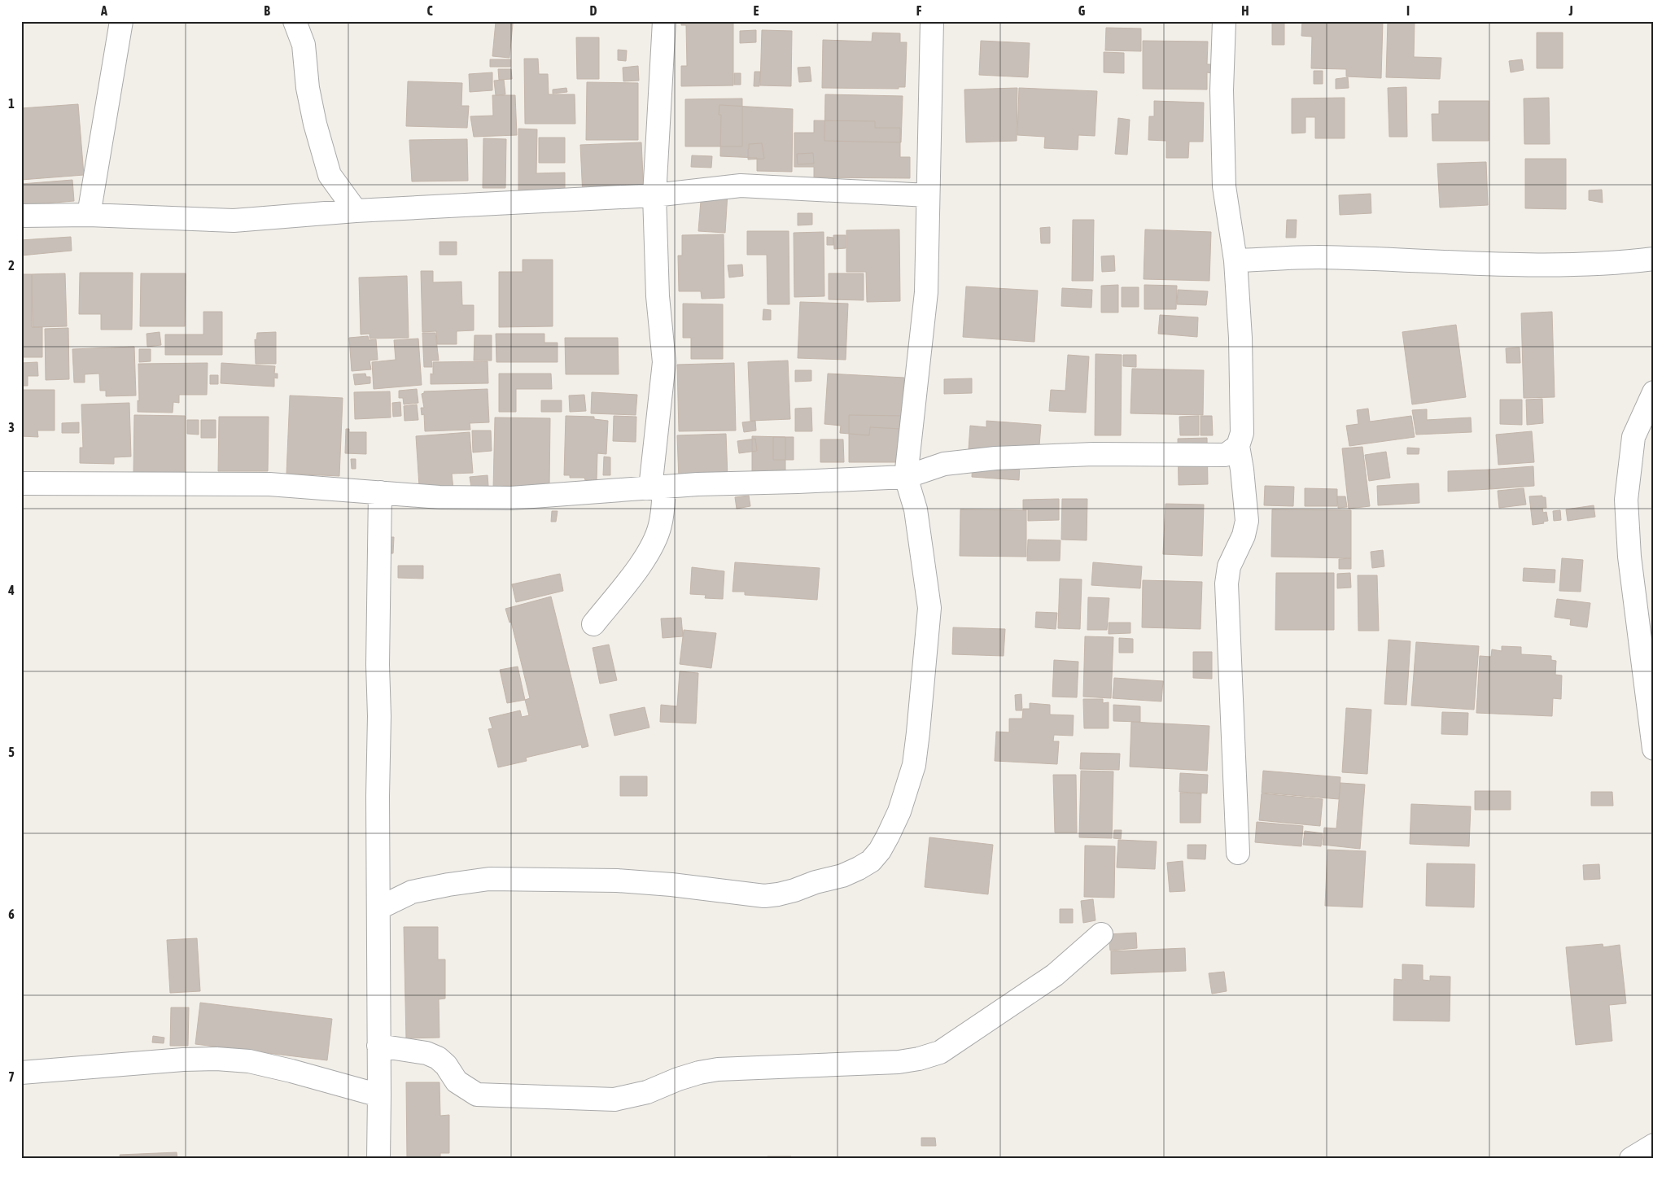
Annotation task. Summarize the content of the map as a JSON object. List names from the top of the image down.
{
  "grid": {
    "columns": [
      "A",
      "B",
      "C",
      "D",
      "E",
      "F",
      "G",
      "H",
      "I",
      "J"
    ],
    "rows": [
      "1",
      "2",
      "3",
      "4",
      "5",
      "6",
      "7"
    ]
  }
}
